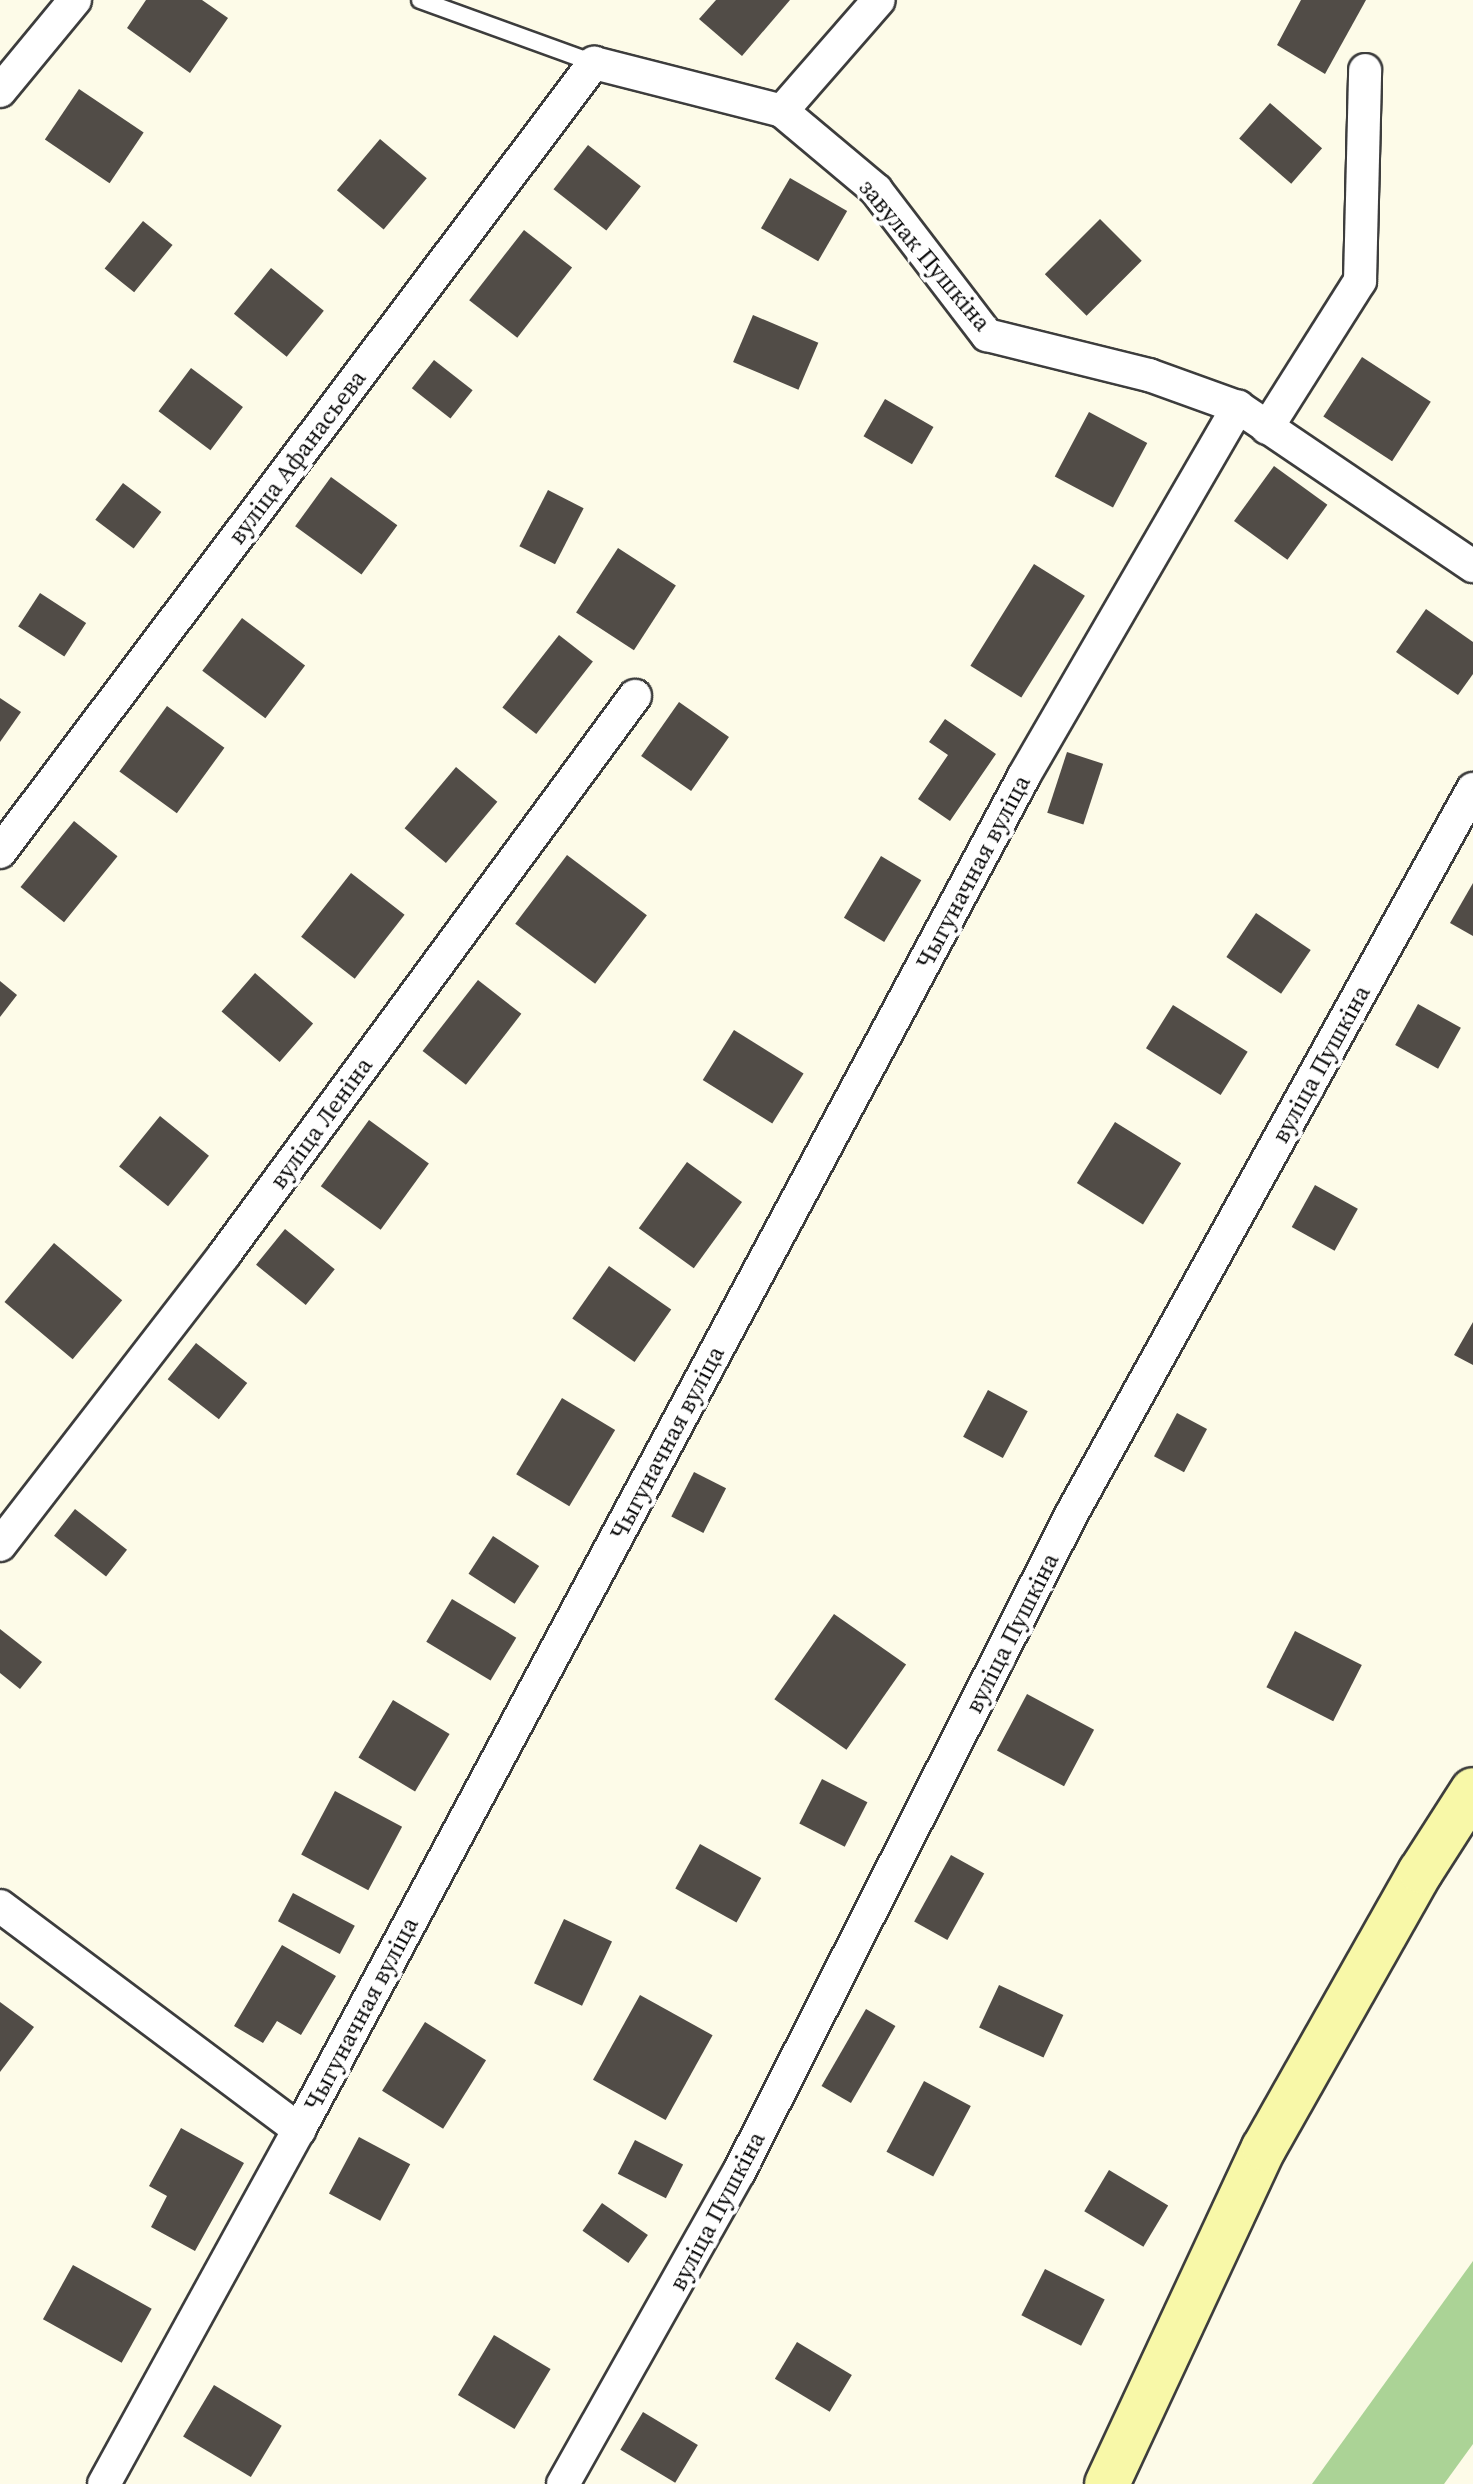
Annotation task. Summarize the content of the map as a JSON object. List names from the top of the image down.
{
  "streets": {
    "street": [
      "завулак Пушкіна",
      "вуліца Афанасьева",
      "Чыгуначная вуліца",
      "вуліца Пушкіна",
      "вуліца Леніна"
    ]
  },
  "crossings": [
    ["завулак Пушкіна", "вуліца Афанасьева"],
    ["завулак Пушкіна", "Чыгуначная вуліца"]
  ]
}
